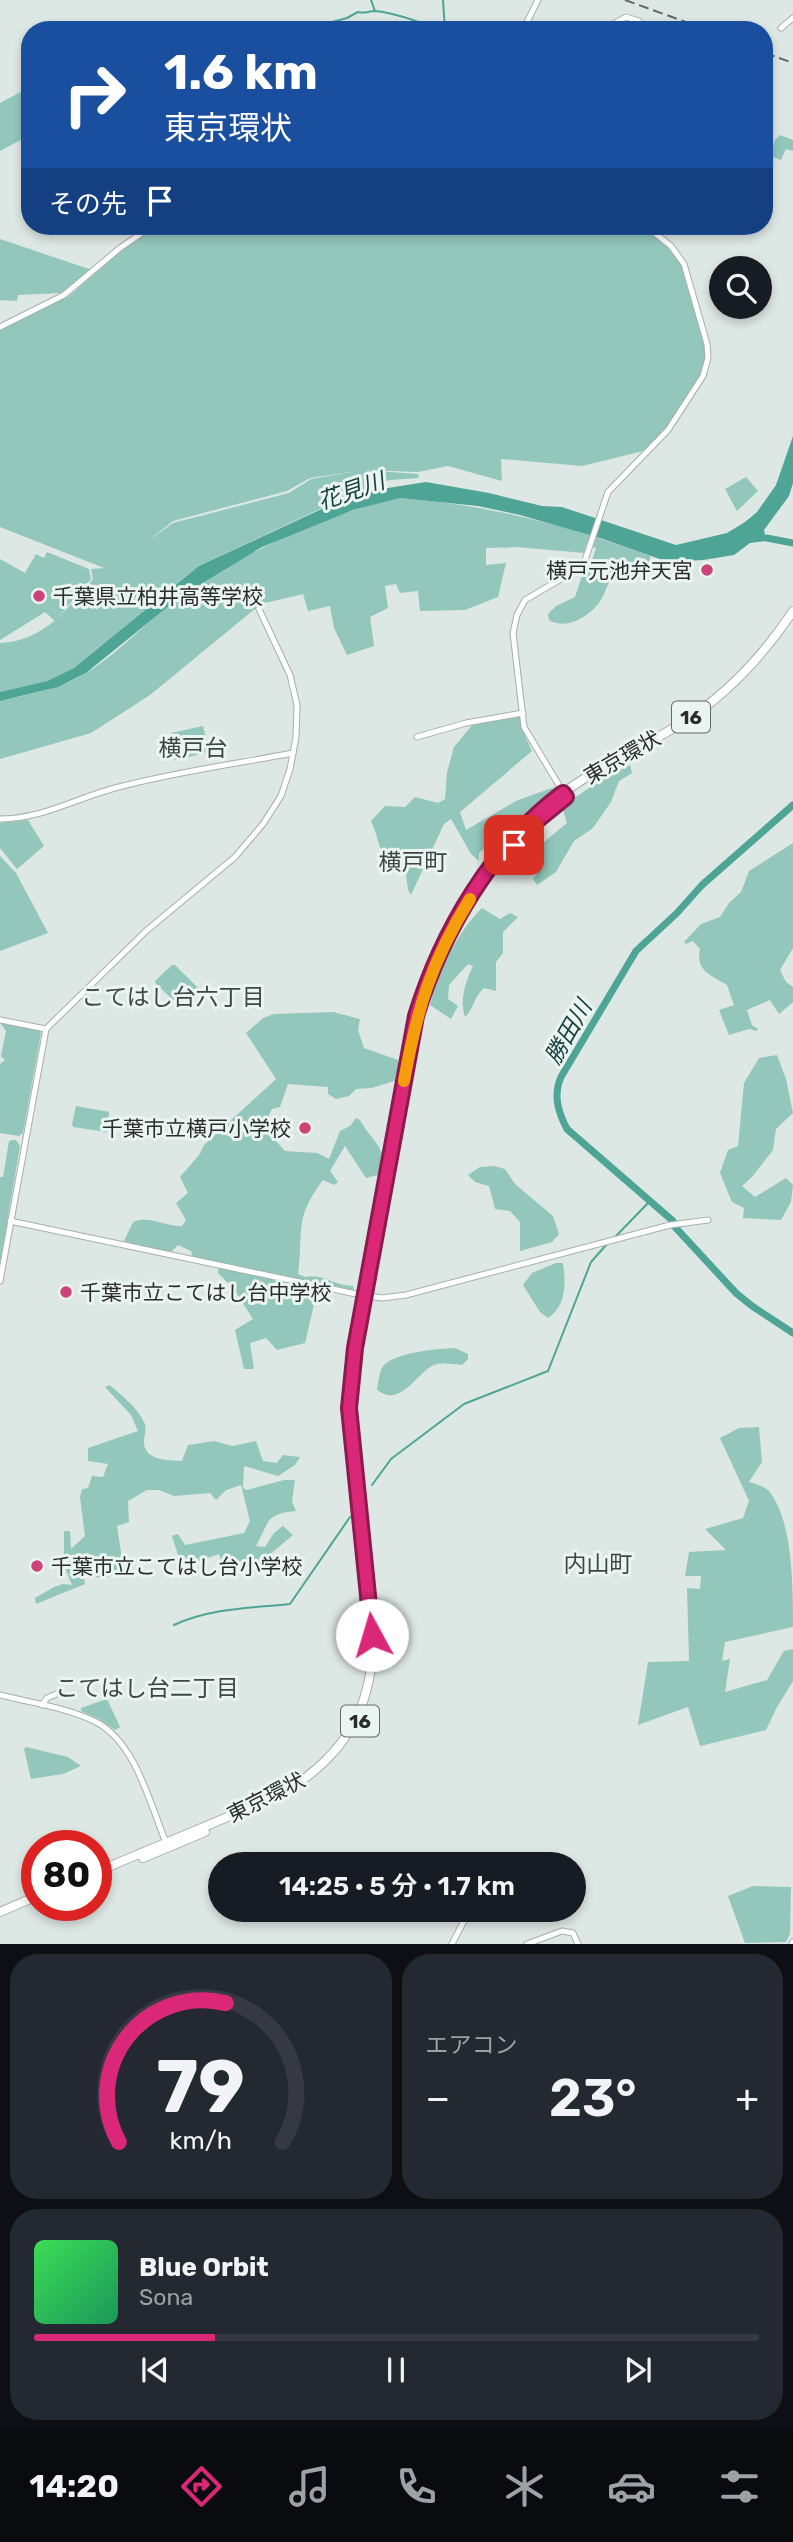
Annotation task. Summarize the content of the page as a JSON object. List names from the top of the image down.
{
  "streets": {
    "highway": ["16", "東京環状"]
  },
  "districts": [
    "横戸台",
    "横戸町",
    "こてはし台六丁目",
    "内山町",
    "こてはし台二丁目"
  ],
  "water": ["花見川", "勝田川"],
  "places": [
    "横戸元池弁天宮",
    "千葉県立柏井高等学校",
    "千葉市立横戸小学校",
    "千葉市立こてはし台中学校",
    "千葉市立こてはし台小学校"
  ],
  "page": {
    "turn": ["1.6 km", "東京環状"],
    "then": "その先",
    "limit": "80",
    "trip": "14:25 · 5 分 · 1.7 km",
    "tile": "エアコン",
    "heat": ["−", "23°", "+"],
    "song": ["Blue Orbit", "Sona"],
    "tabs": "14:20",
    "gauge": ["79", "km/h"]
  }
}
